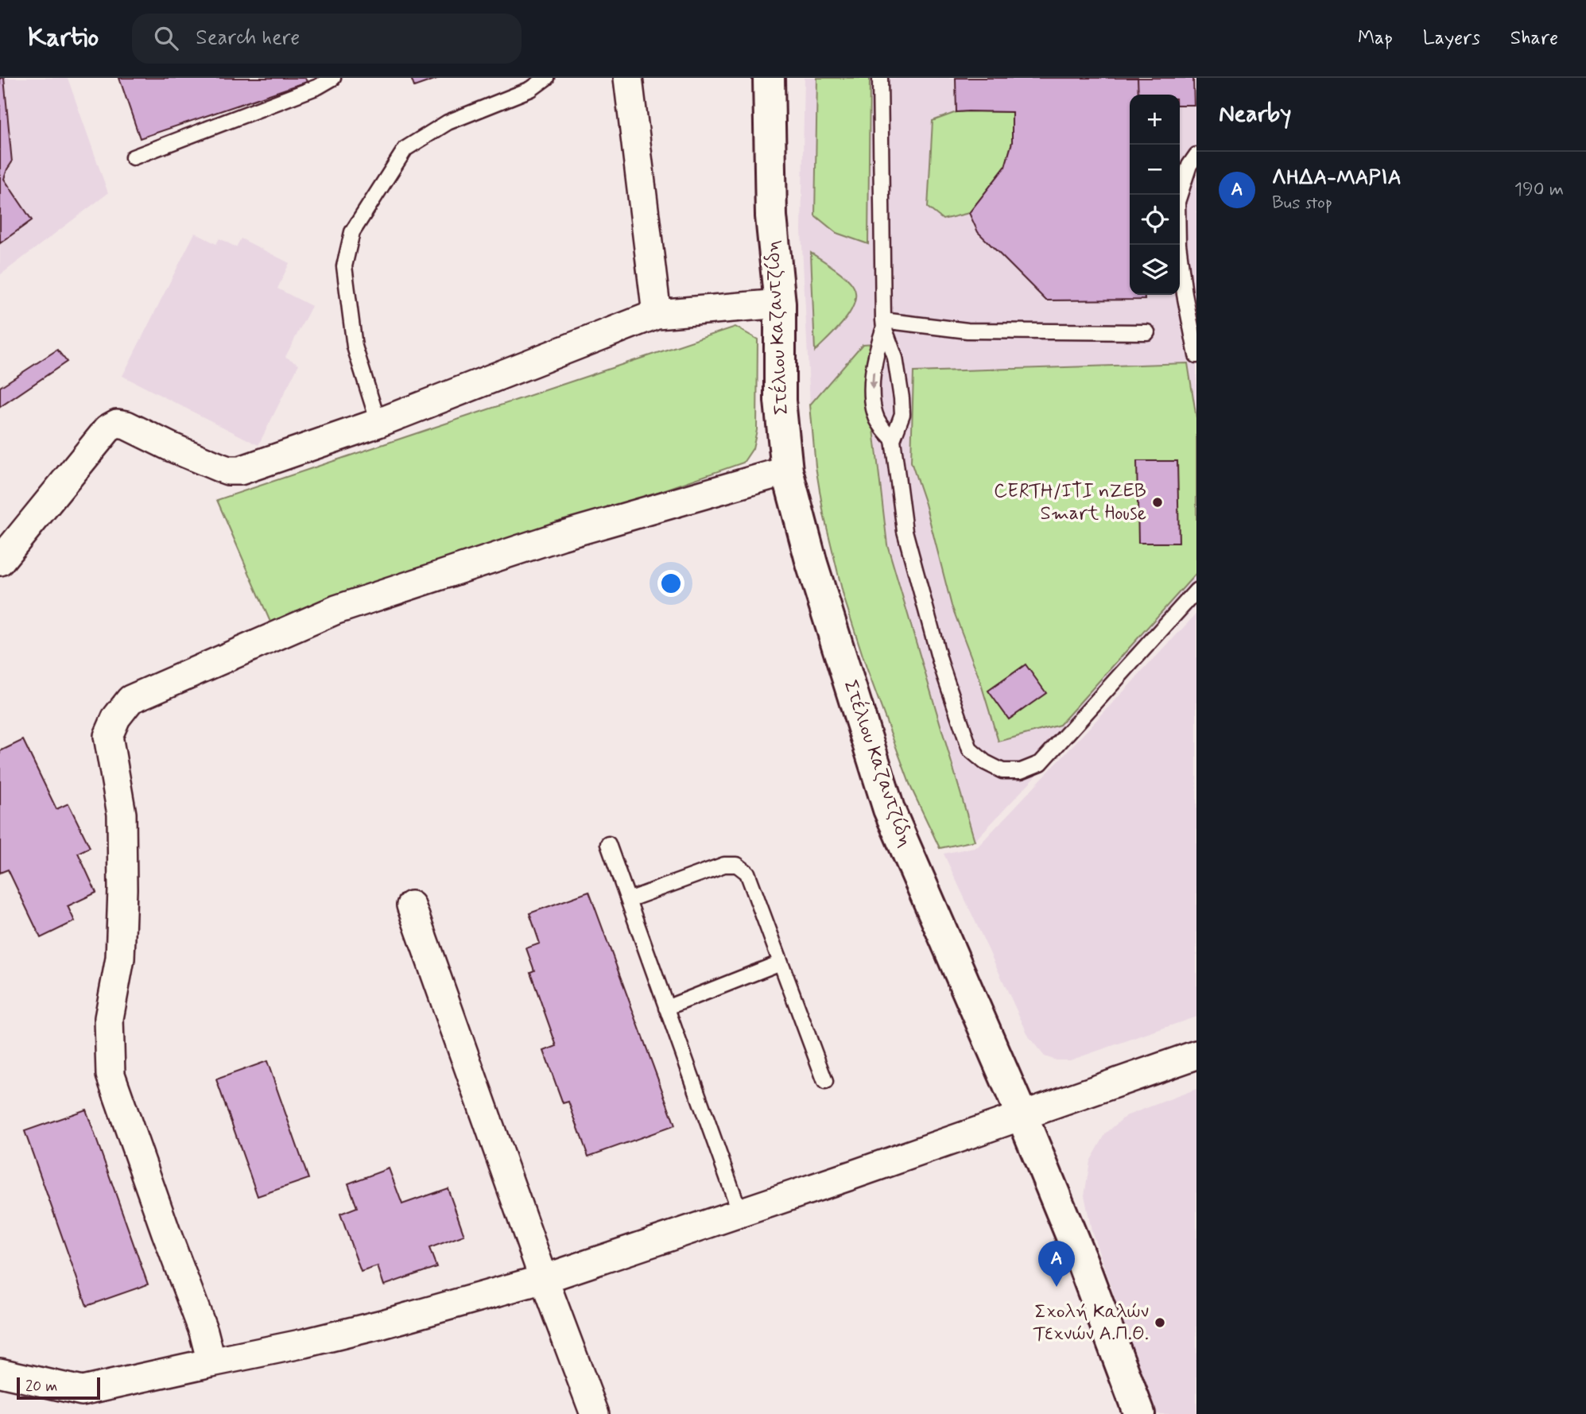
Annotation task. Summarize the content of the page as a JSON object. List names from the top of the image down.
{
  "streets": {
    "main road": ["Στέλιου Καζαντζίδη"]
  },
  "places": ["CERTH/ITI nZEB Smart House", "Σχολή Καλών Τεχνών Α.Π.Θ."],
  "scale_bar": "20 m",
  "page": {
    "header": "Kartio",
    "search": "Search here",
    "nav": ["Map", "Layers", "Share"],
    "heading": "Nearby",
    "map_buttons": ["+", "−"],
    "list": [
      {
        "mark": "A",
        "name": "ΛΗΔΑ-ΜΑΡΙΑ",
        "note": "Bus stop",
        "value": "190 m"
      }
    ],
    "pins": "A",
    "scale": "20 m"
  }
}
